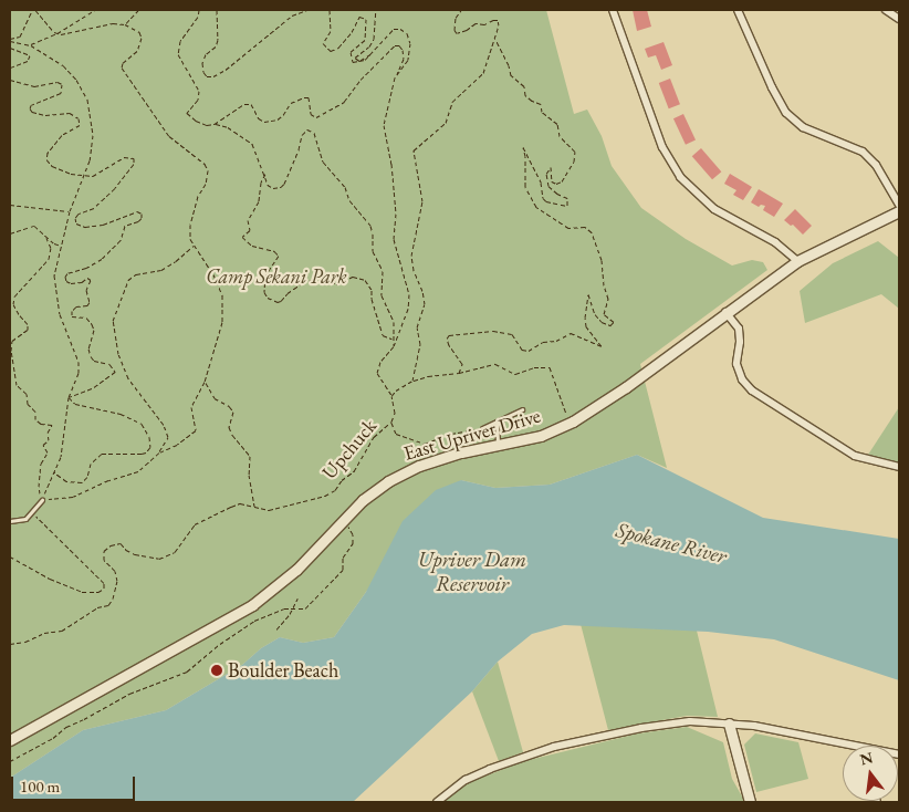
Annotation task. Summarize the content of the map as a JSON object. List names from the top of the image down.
{
  "streets": {
    "main road": ["East Upriver Drive"],
    "path": ["Upchuck"]
  },
  "water": ["Spokane River", "Upriver Dam Reservoir"],
  "parks": ["Camp Sekani Park"],
  "places": ["Boulder Beach"],
  "scale_bar": "100 m",
  "north": "top"
}
